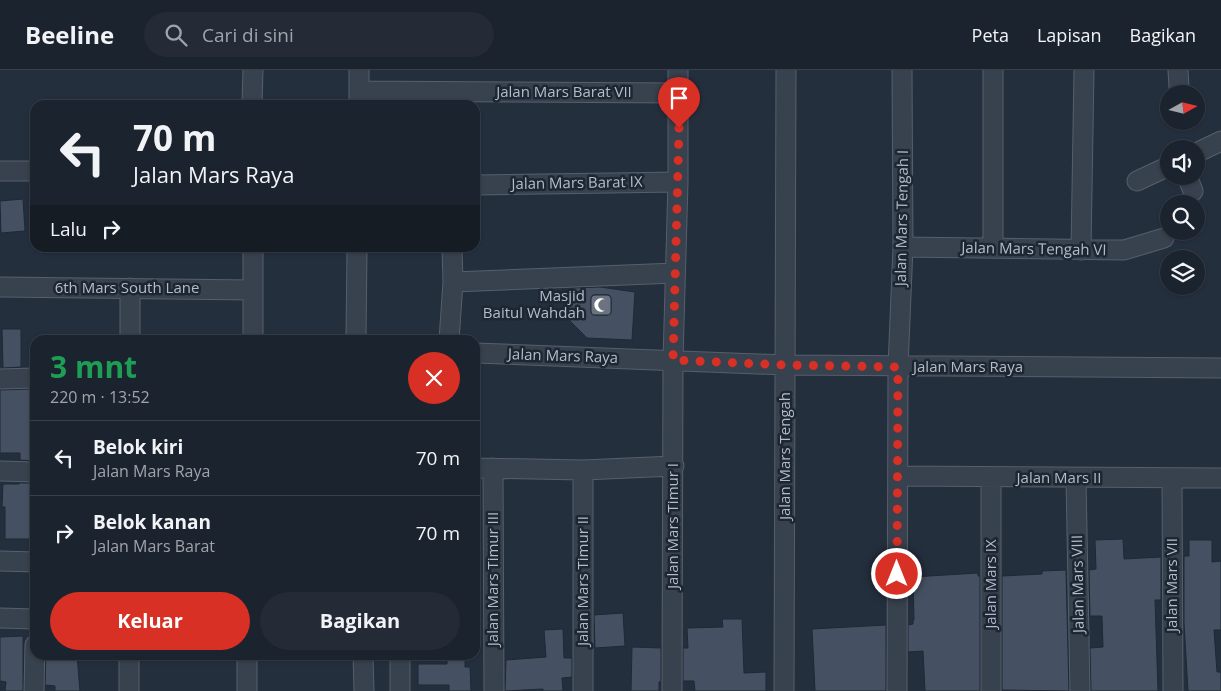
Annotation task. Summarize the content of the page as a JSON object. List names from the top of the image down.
{
  "streets": {
    "street": [
      "Jalan Mars Barat VII",
      "Jalan Mars Barat IX",
      "Jalan Mars Tengah I",
      "Jalan Mars Tengah VI",
      "6th Mars South Lane",
      "Jalan Mars Raya",
      "Jalan Mars Tengah",
      "Jalan Mars II",
      "Jalan Mars Timur I",
      "Jalan Mars Timur III",
      "Jalan Mars Timur II",
      "Jalan Mars IX",
      "Jalan Mars VIII",
      "Jalan Mars VII"
    ]
  },
  "crossings": [
    ["Jalan Mars Barat VII", "Jalan Mars Timur I"],
    ["Jalan Mars Barat IX", "Jalan Mars Timur I"],
    ["Jalan Mars Tengah I", "Jalan Mars Tengah VI"],
    ["Jalan Mars Tengah I", "Jalan Mars Raya"],
    ["Jalan Mars Tengah I", "Jalan Mars II"],
    ["Jalan Mars Raya", "Jalan Mars Tengah"],
    ["Jalan Mars Raya", "Jalan Mars Timur I"],
    ["Jalan Mars II", "Jalan Mars IX"],
    ["Jalan Mars II", "Jalan Mars VIII"],
    ["Jalan Mars II", "Jalan Mars VII"]
  ],
  "places": {
    "mosque": ["Masjid Baitul Wahdah"]
  },
  "north": "right",
  "page": {
    "header": "Beeline",
    "search": "Cari di sini",
    "nav": ["Peta", "Lapisan", "Bagikan"],
    "turn": ["70 m", "Jalan Mars Raya"],
    "then": "Lalu",
    "heading": ["3 mnt", "220 m · 13:52"],
    "list": [
      {
        "name": "Belok kiri",
        "note": "Jalan Mars Raya",
        "value": "70 m"
      },
      {
        "name": "Belok kanan",
        "note": "Jalan Mars Barat",
        "value": "70 m"
      }
    ],
    "buttons": ["Keluar", "Bagikan"]
  }
}
